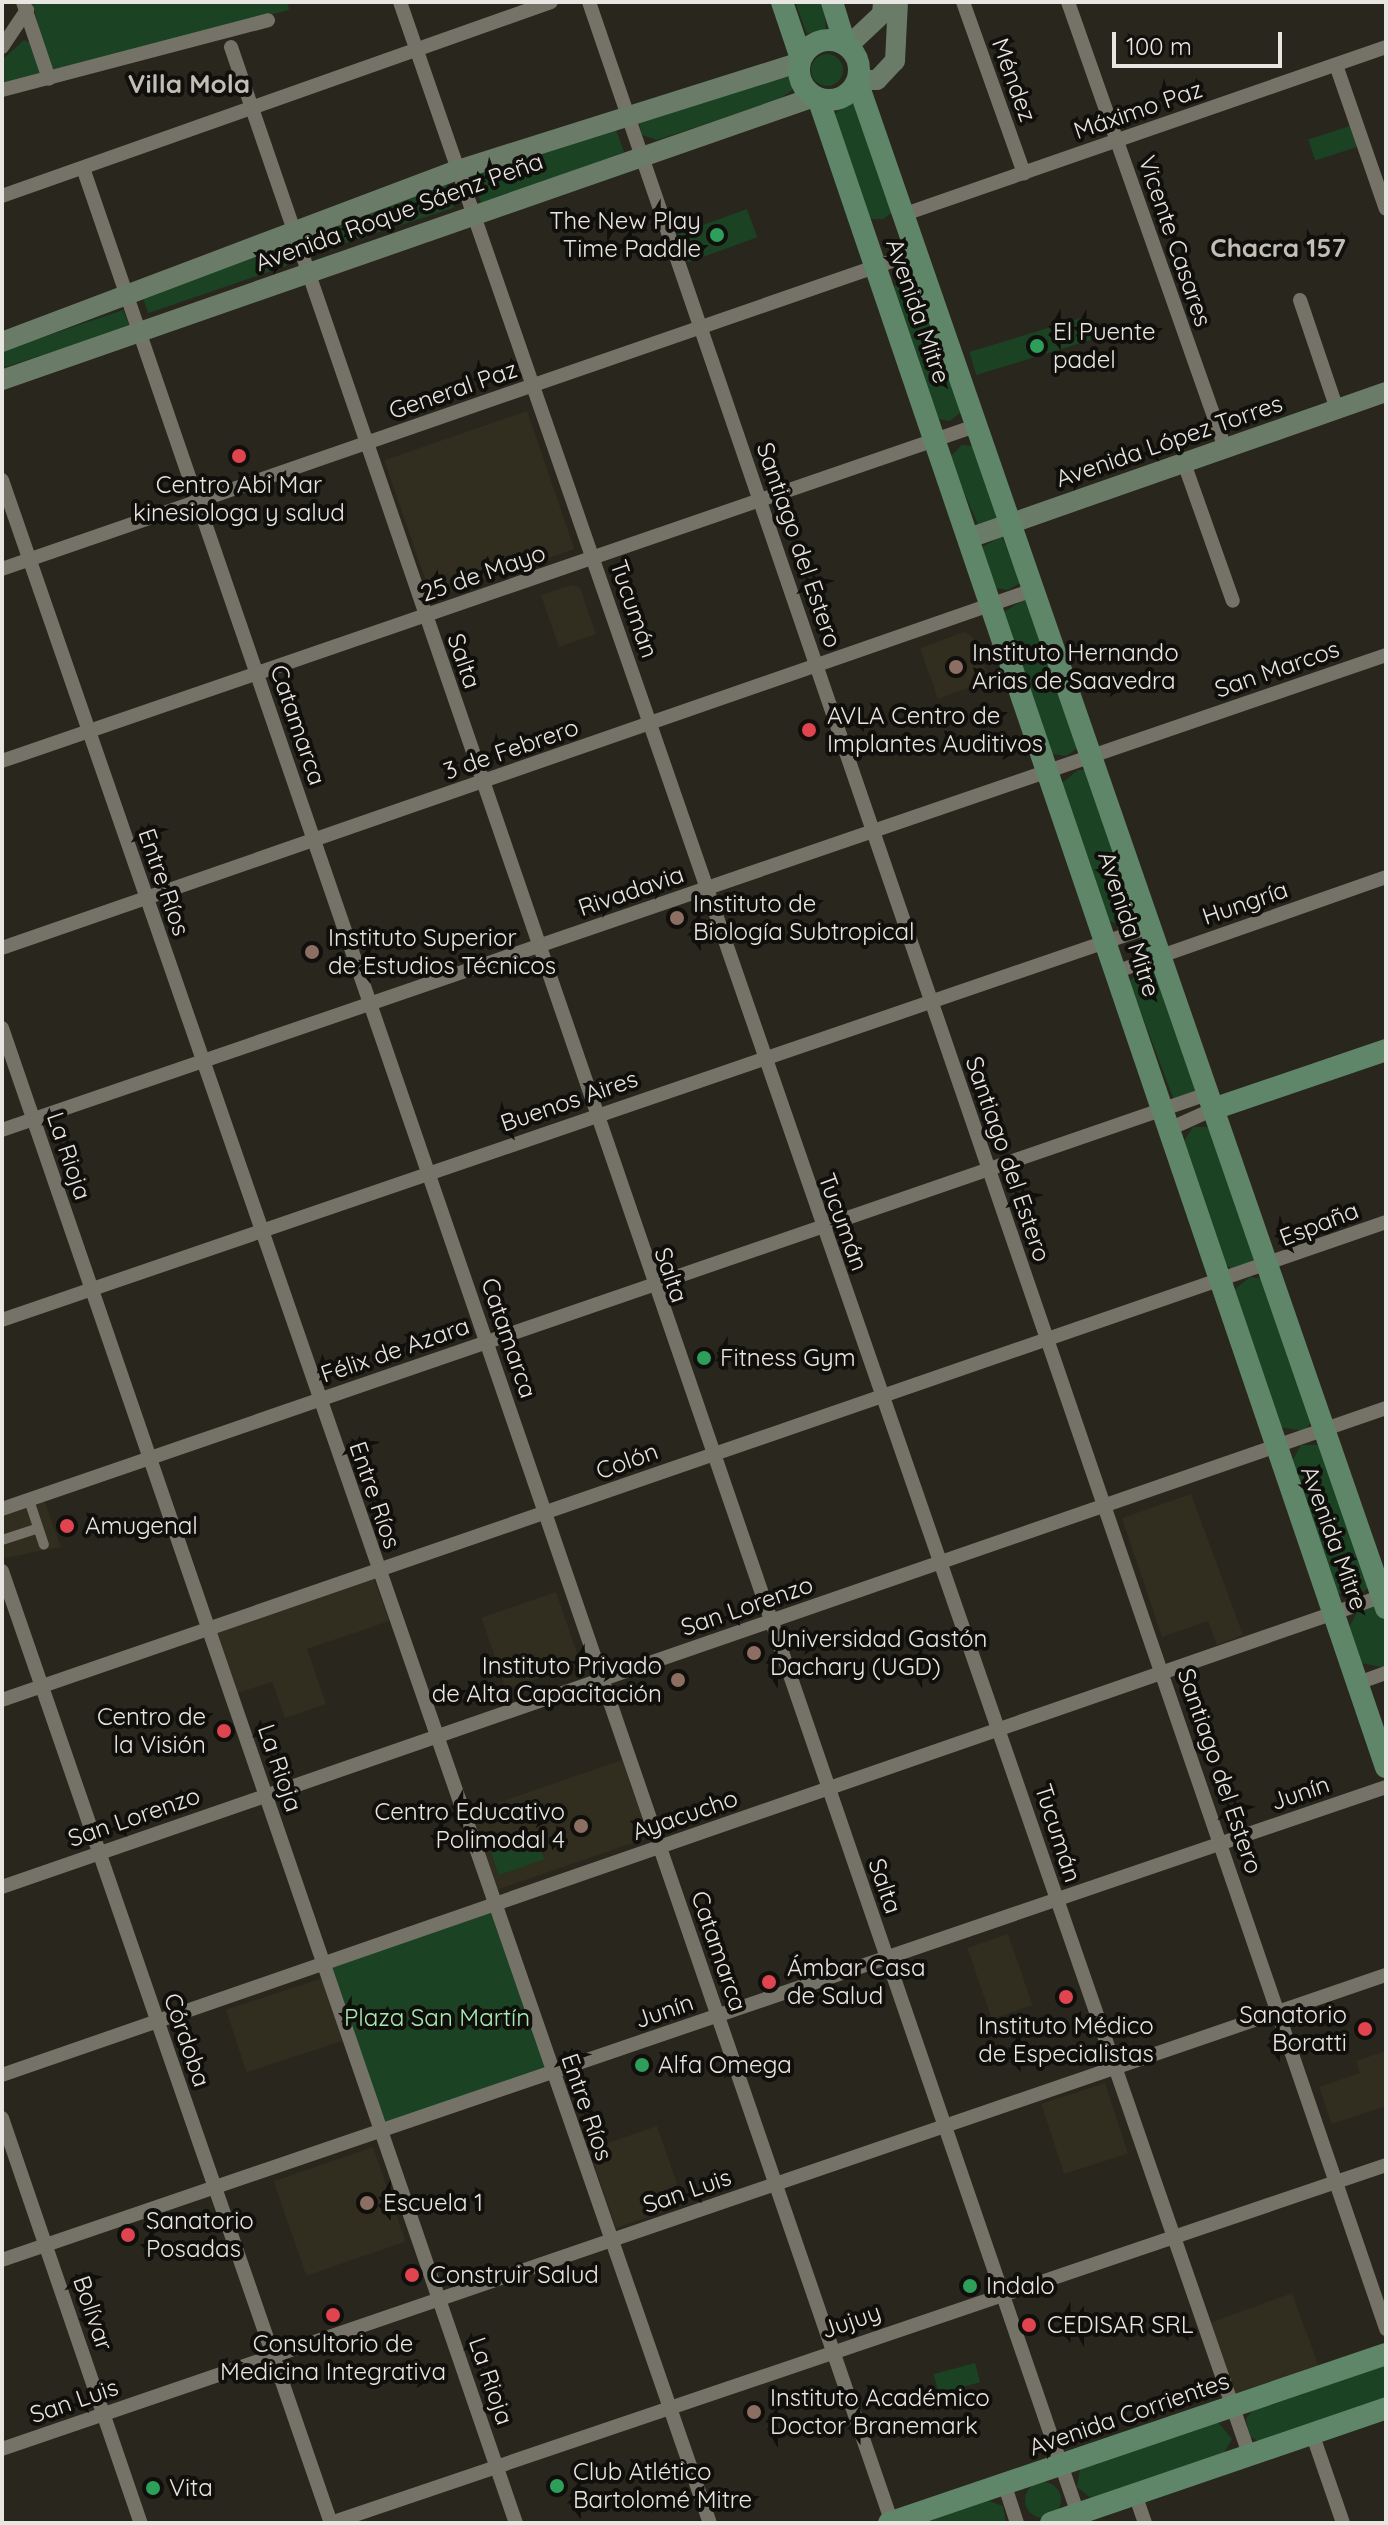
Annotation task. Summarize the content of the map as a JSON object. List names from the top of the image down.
{
  "streets": {
    "main road": [
      "Avenida Roque Sáenz Peña",
      "Avenida Mitre",
      "Avenida López Torres",
      "Avenida Corrientes"
    ],
    "street": [
      "Méndez",
      "Máximo Paz",
      "Vicente Casares",
      "General Paz",
      "Santiago del Estero",
      "25 de Mayo",
      "Tucumán",
      "Salta",
      "San Marcos",
      "Catamarca",
      "3 de Febrero",
      "Entre Ríos",
      "Rivadavia",
      "Hungría",
      "Buenos Aires",
      "La Rioja",
      "España",
      "Félix de Azara",
      "Colón",
      "San Lorenzo",
      "Junín",
      "Ayacucho",
      "Córdoba",
      "San Luis",
      "Bolívar",
      "Jujuy"
    ]
  },
  "crossings": [
    ["Méndez", "Máximo Paz"],
    ["Máximo Paz", "Vicente Casares"],
    ["Máximo Paz", "Avenida Mitre"],
    ["Avenida Roque Sáenz Peña", "Avenida Mitre"],
    ["Avenida Roque Sáenz Peña", "Santiago del Estero"],
    ["Avenida Roque Sáenz Peña", "Tucumán"],
    ["Avenida Roque Sáenz Peña", "Salta"],
    ["Avenida Roque Sáenz Peña", "Catamarca"],
    ["Vicente Casares", "Avenida López Torres"],
    ["Avenida Mitre", "General Paz"],
    ["Avenida Mitre", "Avenida López Torres"],
    ["Avenida Mitre", "25 de Mayo"],
    ["Avenida Mitre", "San Marcos"],
    ["Avenida Mitre", "3 de Febrero"],
    ["Avenida Mitre", "Rivadavia"],
    ["Avenida Mitre", "Hungría"],
    ["Avenida Mitre", "Buenos Aires"],
    ["Avenida Mitre", "España"],
    ["Avenida Mitre", "Félix de Azara"],
    ["Avenida Mitre", "Colón"],
    ["Avenida Mitre", "San Lorenzo"],
    ["Avenida Mitre", "Ayacucho"],
    ["General Paz", "Santiago del Estero"],
    ["General Paz", "Tucumán"],
    ["General Paz", "Salta"],
    ["General Paz", "Catamarca"],
    ["General Paz", "Entre Ríos"],
    ["Santiago del Estero", "25 de Mayo"],
    ["Santiago del Estero", "3 de Febrero"],
    ["Santiago del Estero", "Rivadavia"],
    ["Santiago del Estero", "Buenos Aires"],
    ["Santiago del Estero", "Félix de Azara"],
    ["Santiago del Estero", "Colón"],
    ["Santiago del Estero", "San Lorenzo"],
    ["Santiago del Estero", "Junín"],
    ["Santiago del Estero", "Ayacucho"],
    ["Santiago del Estero", "San Luis"],
    ["Santiago del Estero", "Jujuy"],
    ["25 de Mayo", "Tucumán"],
    ["25 de Mayo", "Salta"],
    ["25 de Mayo", "Catamarca"],
    ["25 de Mayo", "Entre Ríos"],
    ["Tucumán", "3 de Febrero"],
    ["Tucumán", "Rivadavia"],
    ["Tucumán", "Buenos Aires"],
    ["Tucumán", "Félix de Azara"],
    ["Tucumán", "Colón"],
    ["Tucumán", "San Lorenzo"],
    ["Tucumán", "Junín"],
    ["Tucumán", "Ayacucho"],
    ["Tucumán", "San Luis"],
    ["Tucumán", "Jujuy"],
    ["Tucumán", "Avenida Corrientes"],
    ["Salta", "3 de Febrero"],
    ["Salta", "Rivadavia"],
    ["Salta", "Buenos Aires"],
    ["Salta", "Félix de Azara"],
    ["Salta", "Colón"],
    ["Salta", "San Lorenzo"],
    ["Salta", "Junín"],
    ["Salta", "Ayacucho"],
    ["Salta", "San Luis"],
    ["Salta", "Jujuy"],
    ["Salta", "Avenida Corrientes"],
    ["San Marcos", "Rivadavia"],
    ["Catamarca", "3 de Febrero"],
    ["Catamarca", "Rivadavia"],
    ["Catamarca", "Buenos Aires"],
    ["Catamarca", "Félix de Azara"],
    ["Catamarca", "Colón"],
    ["Catamarca", "San Lorenzo"],
    ["Catamarca", "Junín"],
    ["Catamarca", "Ayacucho"],
    ["Catamarca", "San Luis"],
    ["Catamarca", "Jujuy"],
    ["Catamarca", "Avenida Corrientes"],
    ["3 de Febrero", "Entre Ríos"],
    ["Entre Ríos", "Rivadavia"],
    ["Entre Ríos", "Buenos Aires"],
    ["Entre Ríos", "Félix de Azara"],
    ["Entre Ríos", "Colón"],
    ["Entre Ríos", "San Lorenzo"],
    ["Entre Ríos", "Junín"],
    ["Entre Ríos", "Ayacucho"],
    ["Entre Ríos", "San Luis"],
    ["Entre Ríos", "Jujuy"],
    ["Rivadavia", "La Rioja"],
    ["Buenos Aires", "La Rioja"],
    ["La Rioja", "Félix de Azara"],
    ["La Rioja", "Colón"],
    ["La Rioja", "San Lorenzo"],
    ["La Rioja", "Junín"],
    ["La Rioja", "Ayacucho"],
    ["La Rioja", "San Luis"],
    ["La Rioja", "Jujuy"],
    ["España", "Colón"],
    ["Colón", "Córdoba"],
    ["San Lorenzo", "Córdoba"],
    ["Junín", "Córdoba"],
    ["Junín", "Bolívar"],
    ["Ayacucho", "Córdoba"],
    ["Córdoba", "San Luis"],
    ["Córdoba", "Jujuy"],
    ["San Luis", "Bolívar"]
  ],
  "districts": ["Villa Mola", "Chacra 157"],
  "parks": ["Plaza San Martín"],
  "places": [
    "The New Play Time Paddle",
    "El Puente padel",
    "Centro Abi Mar kinesiologa y salud",
    "Instituto Hernando Arias de Saavedra",
    "AVLA Centro de Implantes Auditivos",
    "Instituto de Biología Subtropical",
    "Instituto Superior de Estudios Técnicos",
    "Fitness Gym",
    "Amugenal",
    "Universidad Gastón Dachary (UGD)",
    "Instituto Privado de Alta Capacitación",
    "Centro de la Visión",
    "Centro Educativo Polimodal 4",
    "Ámbar Casa de Salud",
    "Instituto Médico de Especialistas",
    "Sanatorio Boratti",
    "Alfa Omega",
    "Escuela 1",
    "Sanatorio Posadas",
    "Construir Salud",
    "Indalo",
    "Consultorio de Medicina Integrativa",
    "CEDISAR SRL",
    "Instituto Académico Doctor Branemark",
    "Club Atlético Bartolomé Mitre",
    "Vita"
  ],
  "scale_bar": "100 m"
}
